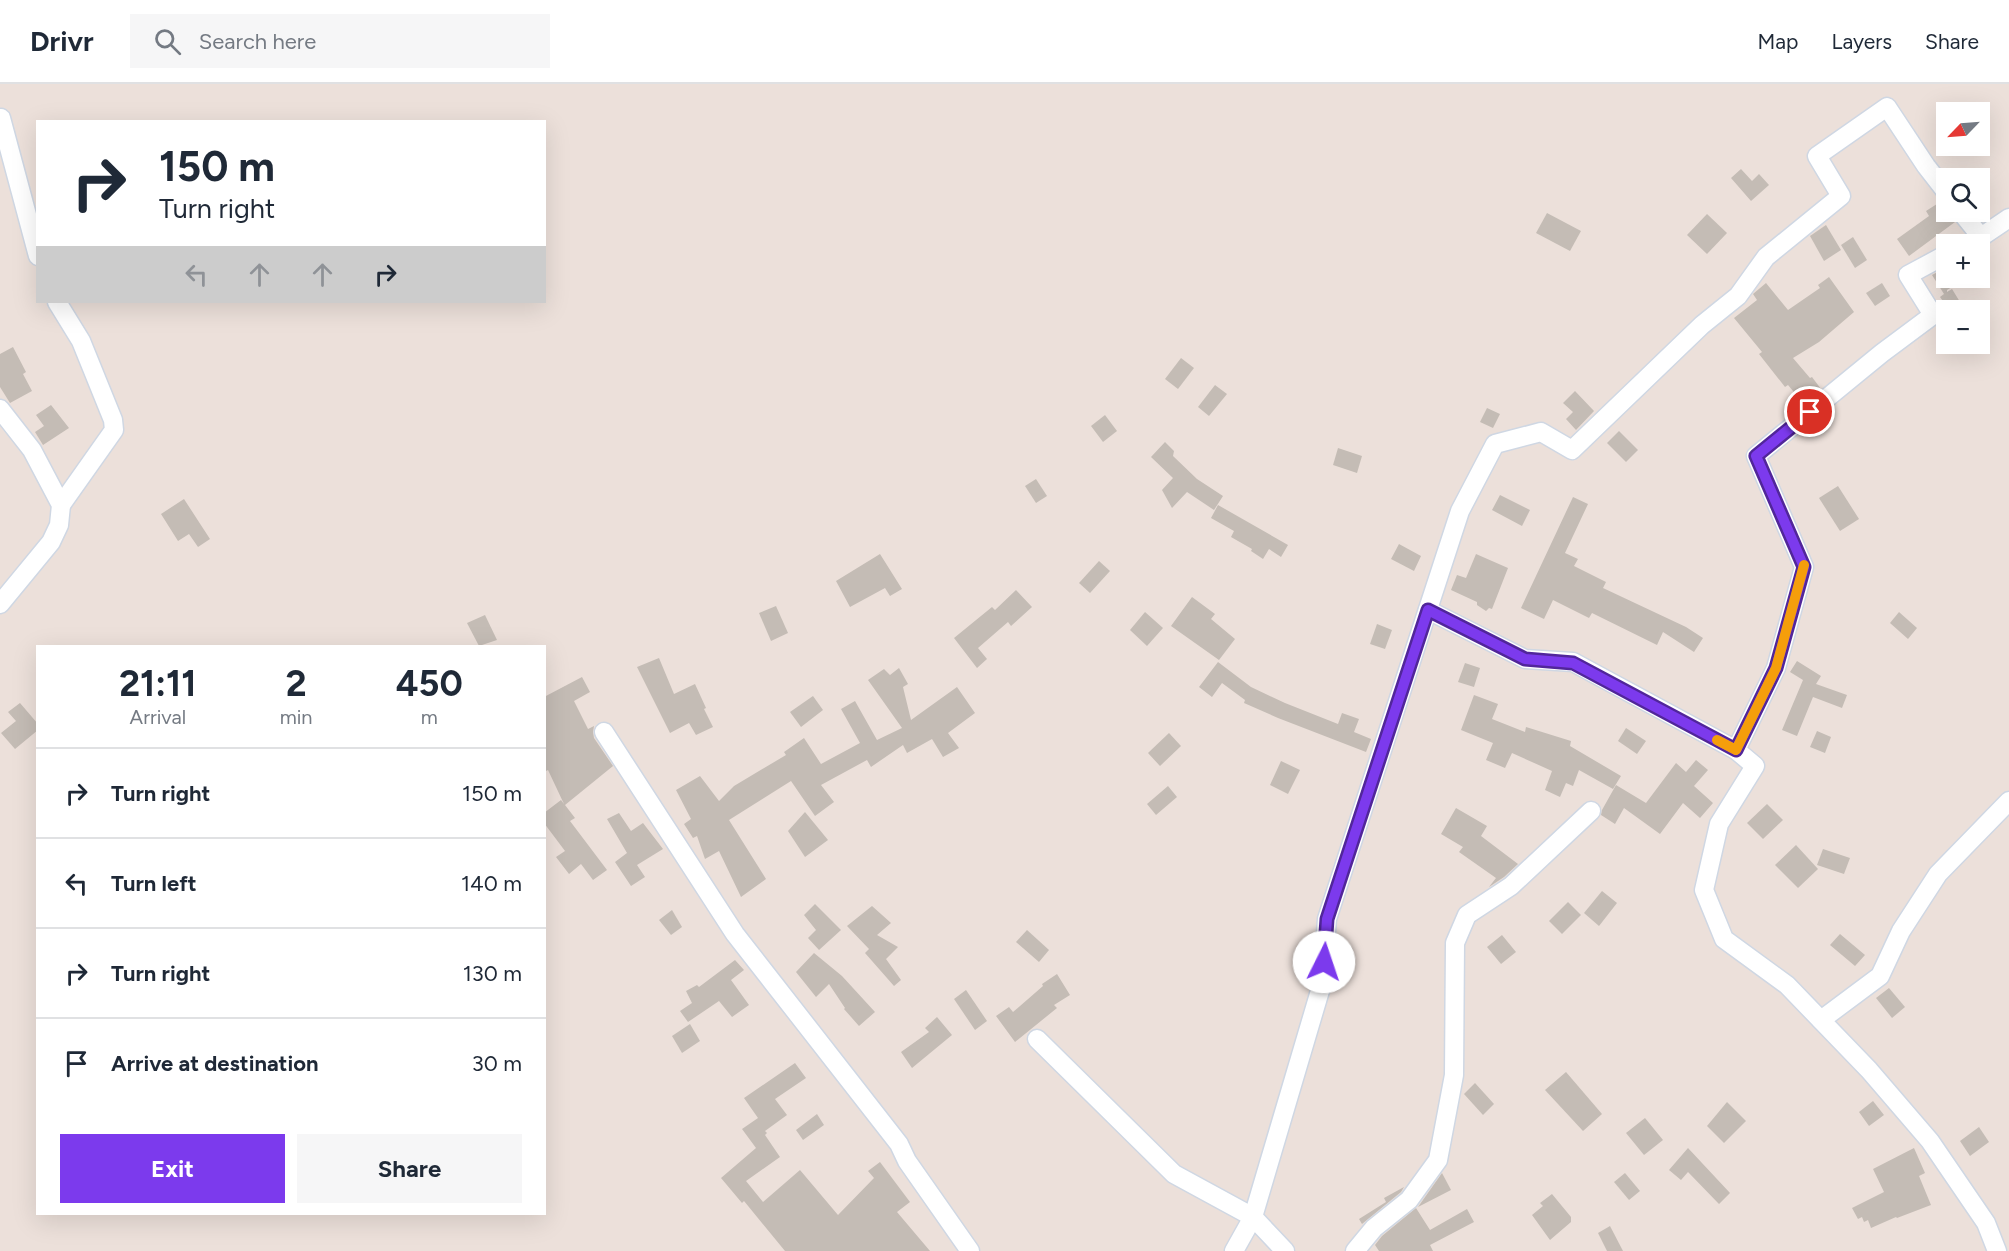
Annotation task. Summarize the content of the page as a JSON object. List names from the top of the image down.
{
  "north": "bottom left",
  "page": {
    "header": "Drivr",
    "search": "Search here",
    "nav": ["Map", "Layers", "Share"],
    "map_buttons": ["+", "−"],
    "turn": ["150 m", "Turn right"],
    "eta": [
      "21:11",
      "Arrival",
      "2",
      "min",
      "450",
      "m"
    ],
    "list": [
      {
        "name": "Turn right",
        "value": "150 m"
      },
      {
        "name": "Turn left",
        "value": "140 m"
      },
      {
        "name": "Turn right",
        "value": "130 m"
      },
      {
        "name": "Arrive at destination",
        "value": "30 m"
      }
    ],
    "buttons": ["Exit", "Share"]
  }
}
